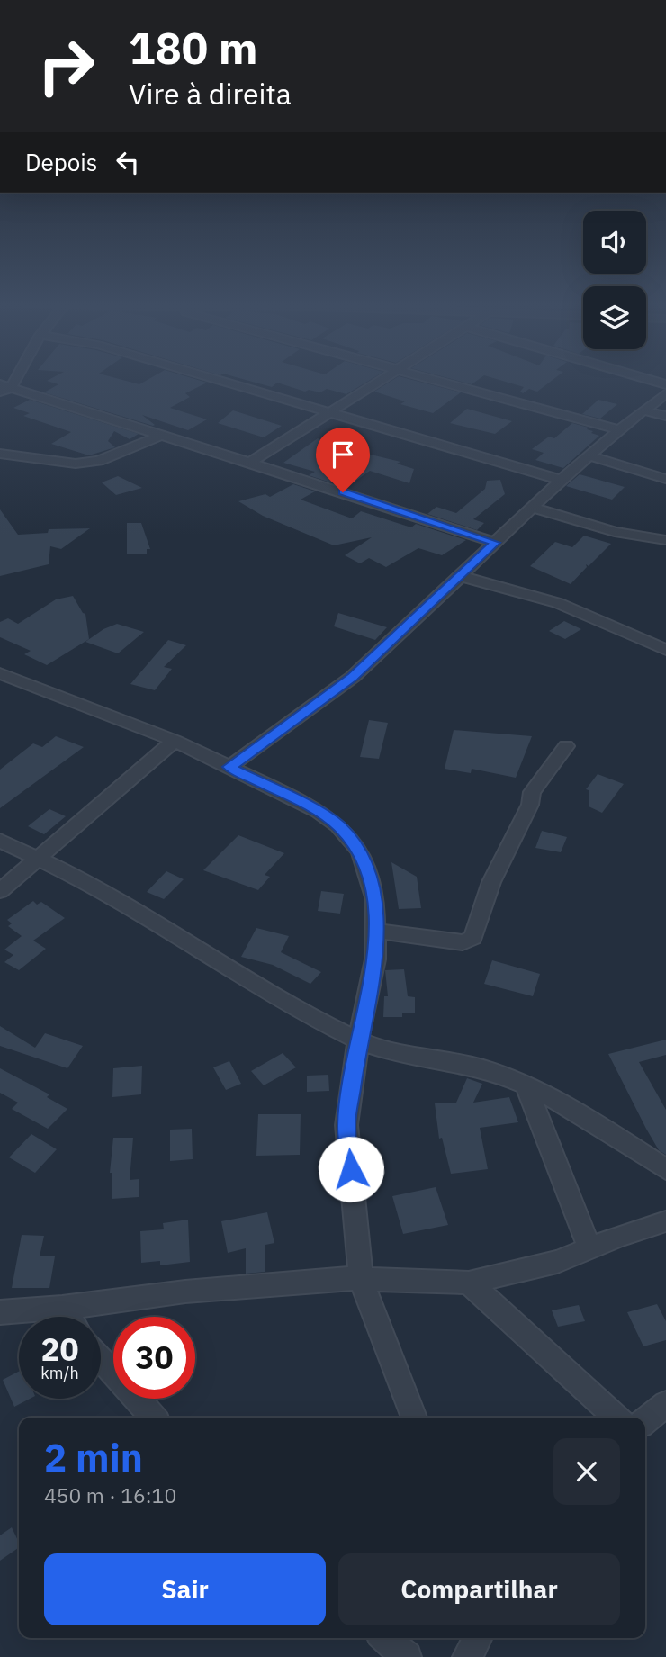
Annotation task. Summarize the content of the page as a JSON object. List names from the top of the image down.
{
  "page": {
    "turn": ["180 m", "Vire à direita"],
    "then": "Depois",
    "speed": "20 km/h",
    "limit": "30",
    "heading": ["2 min", "450 m · 16:10"],
    "buttons": ["Sair", "Compartilhar"]
  }
}
